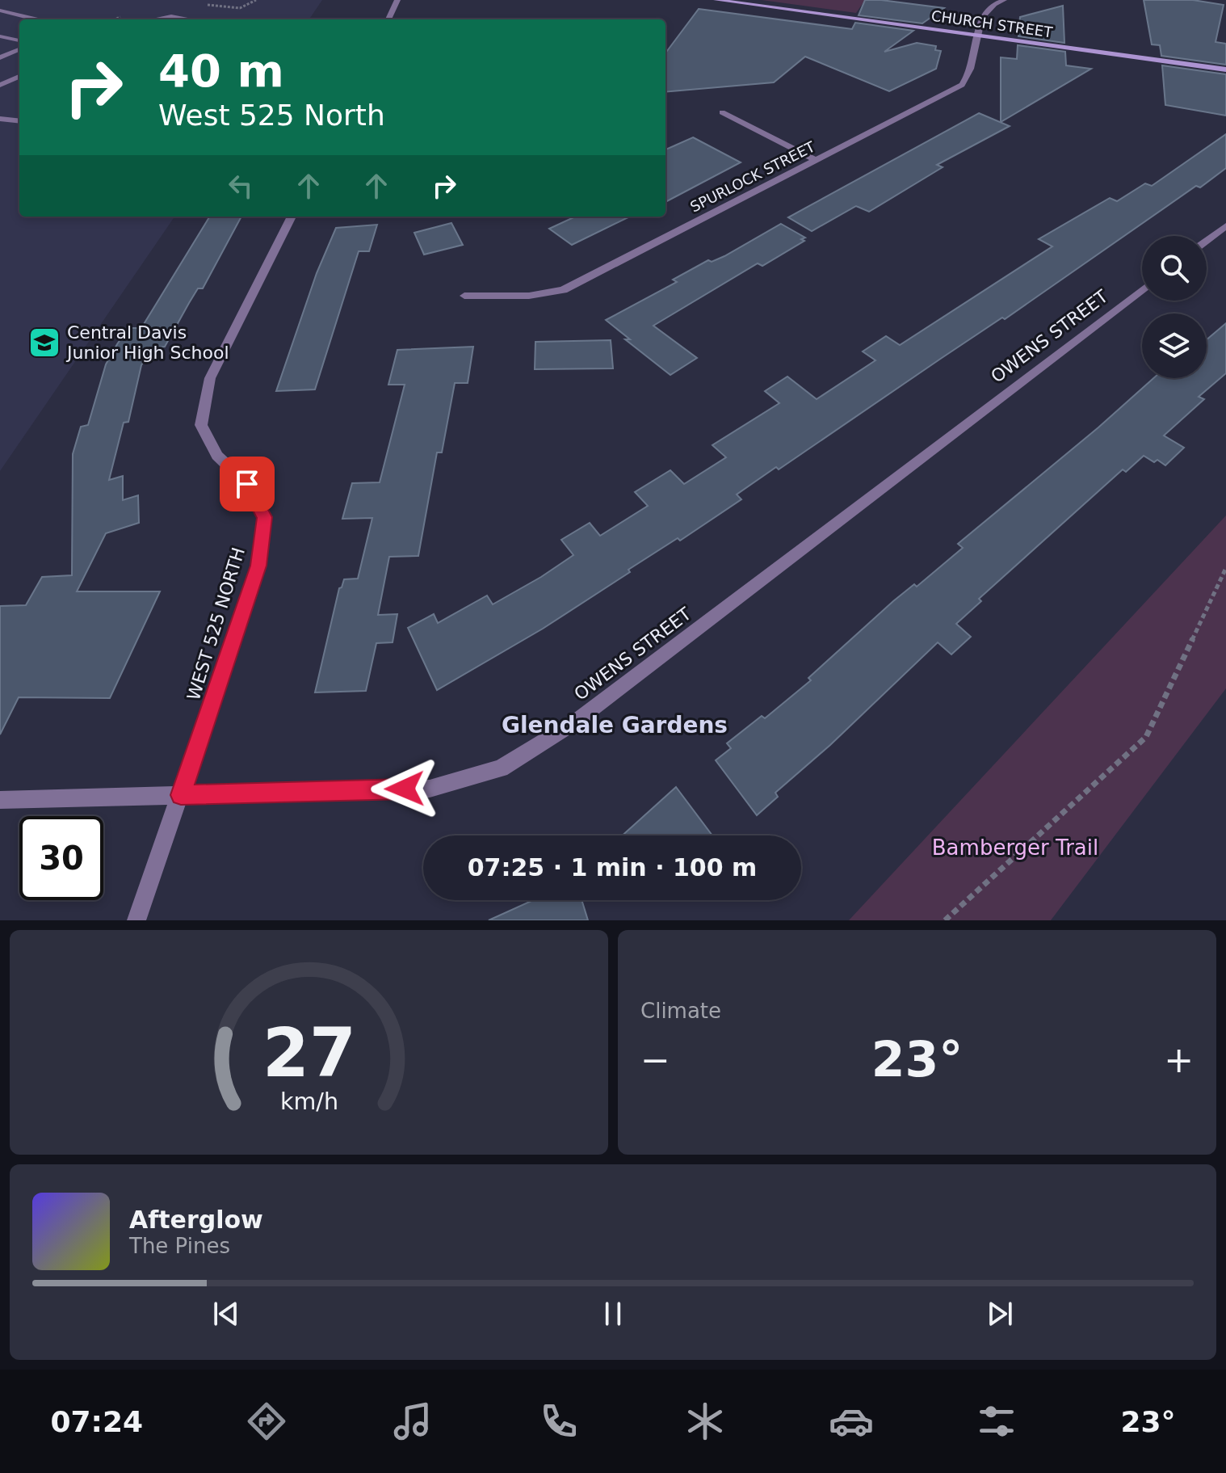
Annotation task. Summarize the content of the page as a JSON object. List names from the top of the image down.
{
  "streets": {
    "street": [
      "CHURCH STREET",
      "SPURLOCK STREET",
      "OWENS STREET",
      "WEST 525 NORTH"
    ]
  },
  "crossings": [
    ["CHURCH STREET", "SPURLOCK STREET"],
    ["OWENS STREET", "WEST 525 NORTH"]
  ],
  "districts": ["Glendale Gardens"],
  "parks": ["Bamberger Trail"],
  "places": {
    "school or university": ["Central Davis Junior High School"]
  },
  "page": {
    "turn": ["40 m", "West 525 North"],
    "limit": "30",
    "trip": "07:25 · 1 min · 100 m",
    "tile": "Climate",
    "heat": ["−", "23°", "+"],
    "song": ["Afterglow", "The Pines"],
    "tabs": ["07:24", "23°"],
    "gauge": ["27", "km/h"]
  }
}
